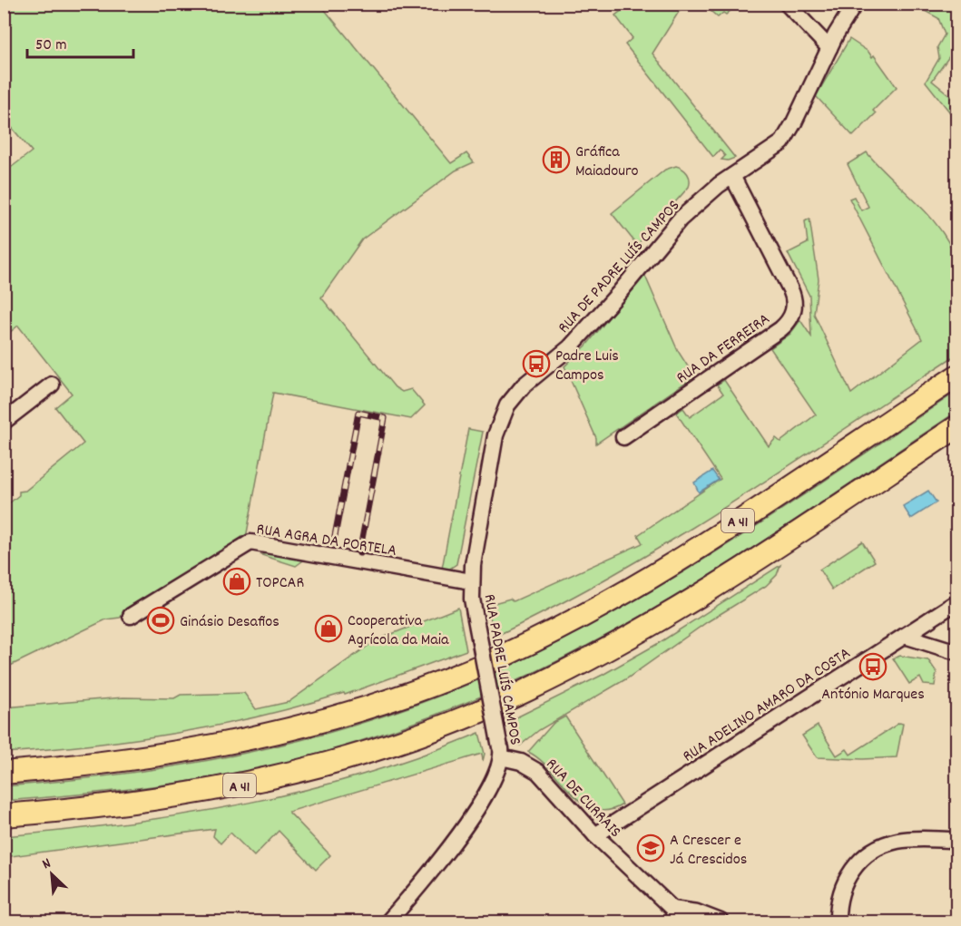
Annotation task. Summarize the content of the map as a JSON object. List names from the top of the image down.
{
  "streets": {
    "highway": ["A 41"],
    "street": [
      "RUA DE PADRE LUÍS CAMPOS",
      "RUA DA FERREIRA",
      "RUA AGRA DA PORTELA",
      "RUA PADRE LUÍS CAMPOS",
      "RUA ADELINO AMARO DA COSTA",
      "RUA DE CURRAIS"
    ]
  },
  "crossings": [
    ["RUA DE PADRE LUÍS CAMPOS", "RUA DA FERREIRA"],
    ["RUA DE PADRE LUÍS CAMPOS", "RUA AGRA DA PORTELA"],
    ["RUA DE PADRE LUÍS CAMPOS", "RUA PADRE LUÍS CAMPOS"],
    ["RUA AGRA DA PORTELA", "RUA PADRE LUÍS CAMPOS"],
    ["RUA PADRE LUÍS CAMPOS", "RUA DE CURRAIS"],
    ["RUA ADELINO AMARO DA COSTA", "RUA DE CURRAIS"]
  ],
  "places": {
    "building": ["Gráfica Maiadouro"],
    "bus stop": ["Padre Luis Campos", "António Marques"],
    "shop": ["TOPCAR", "Cooperativa Agrícola da Maia"],
    "sports": ["Ginásio Desafios"],
    "school or university": ["A Crescer e Já Crescidos"]
  },
  "scale_bar": "50 m",
  "north": "top left"
}
